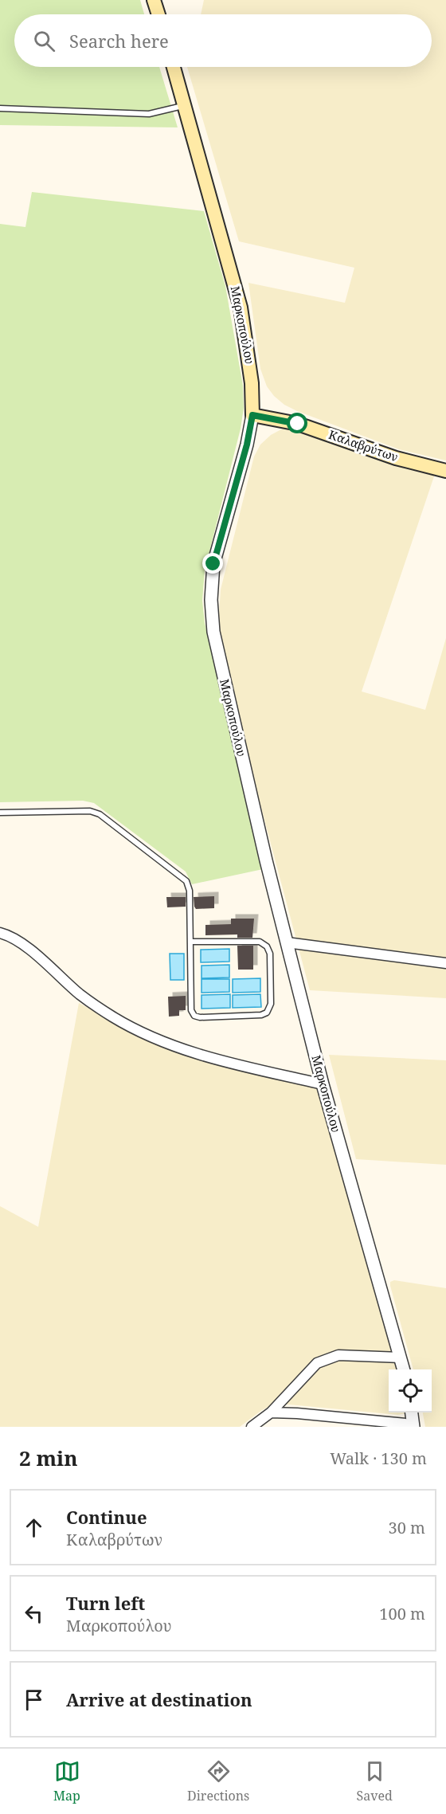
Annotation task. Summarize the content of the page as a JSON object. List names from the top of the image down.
{
  "streets": {
    "main road": ["Μαρκοπούλου", "Καλαβρύτων"]
  },
  "crossings": [
    ["Μαρκοπούλου", "Καλαβρύτων"]
  ],
  "page": {
    "search": "Search here",
    "heading": ["2 min", "Walk · 130 m"],
    "list": [
      ["Continue", "Καλαβρύτων", "30 m"],
      ["Turn left", "Μαρκοπούλου", "100 m"],
      "Arrive at destination"
    ],
    "nav": ["Map", "Directions", "Saved"]
  }
}
